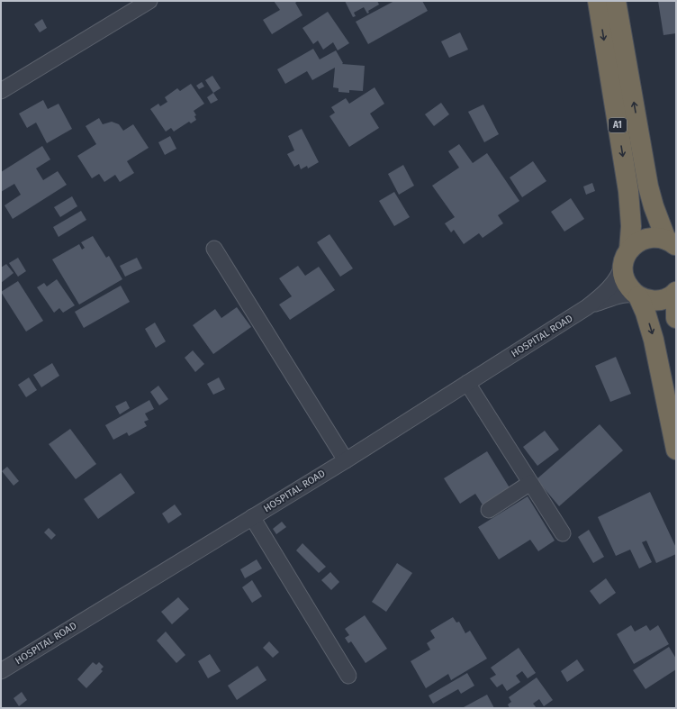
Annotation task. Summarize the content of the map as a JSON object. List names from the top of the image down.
{
  "streets": {
    "highway": ["A1"],
    "street": ["HOSPITAL ROAD"]
  }
}
